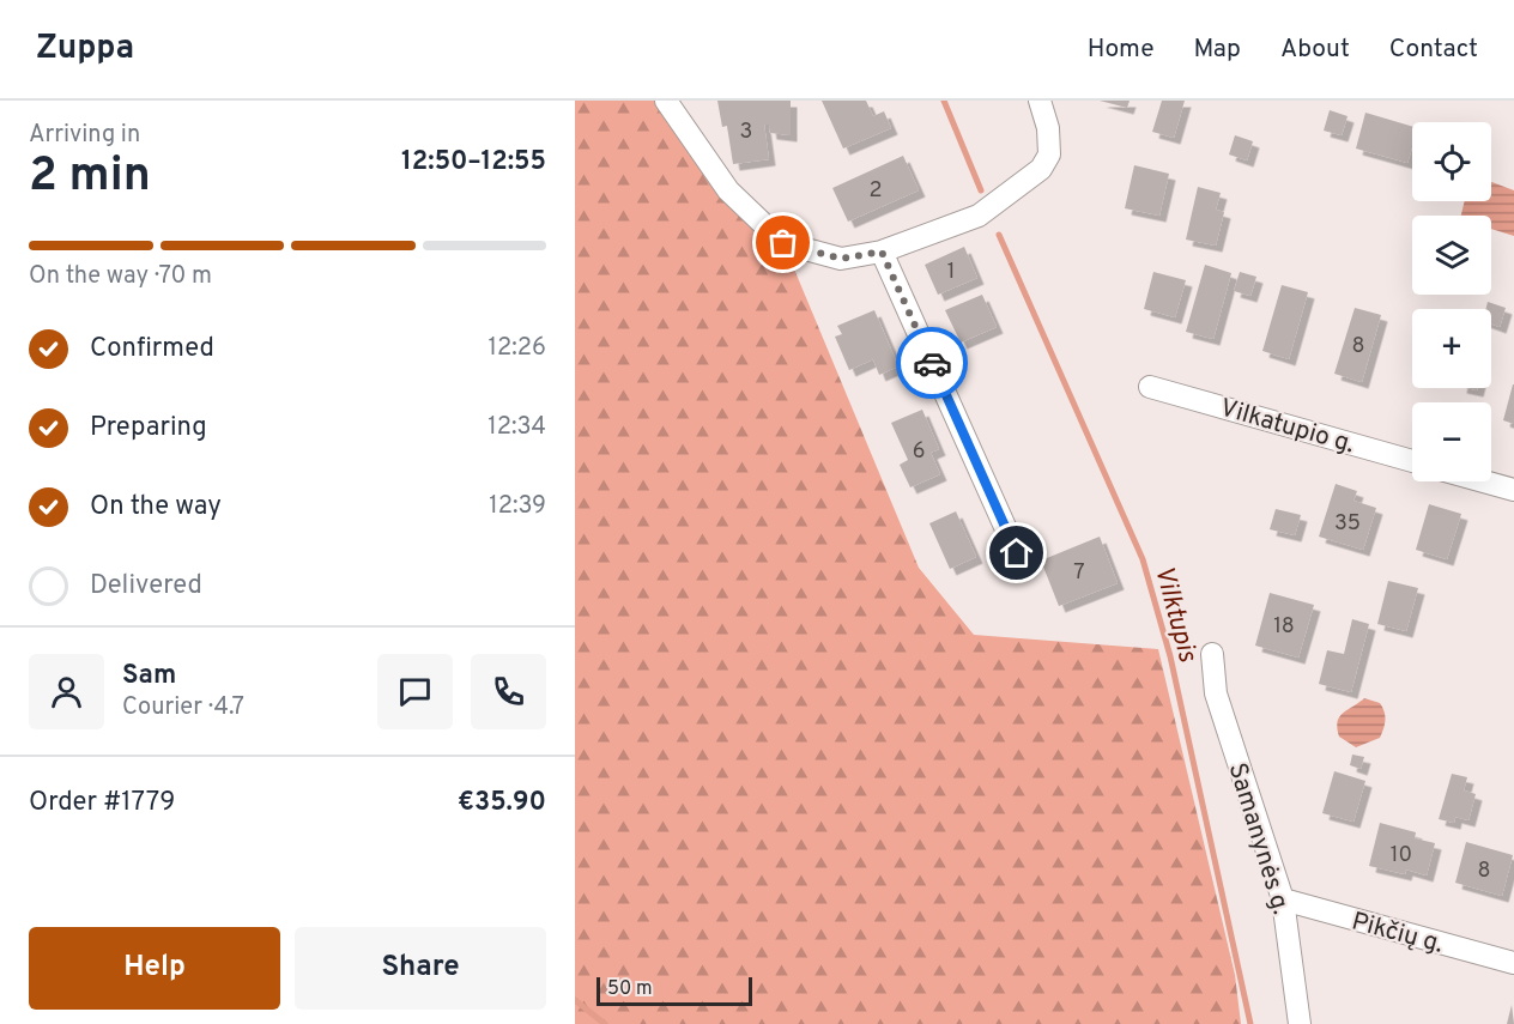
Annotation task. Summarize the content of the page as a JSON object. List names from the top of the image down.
{
  "streets": {
    "street": ["Vilkatupio g.", "Samanynės g.", "Pikčių g."]
  },
  "crossings": [
    ["Samanynės g.", "Pikčių g."]
  ],
  "water": ["Vilktupis"],
  "house_numbers": [
    "3",
    "2",
    "1",
    "8",
    "6",
    "35",
    "7",
    "18",
    "10",
    "8"
  ],
  "scale_bar": "50 m",
  "page": {
    "header": "Zuppa",
    "nav": [
      "Home",
      "Map",
      "About",
      "Contact"
    ],
    "heading": ["2 min", "Arriving in", "12:50–12:55"],
    "panel": [
      "Sam",
      "Courier · 4.7",
      "Order #1779",
      "€35.90"
    ],
    "map_buttons": ["+", "−"],
    "bar": "On the way · 70 m",
    "list": [
      ["Confirmed", "12:26"],
      ["Preparing", "12:34"],
      ["On the way", "12:39"],
      "Delivered"
    ],
    "buttons": ["Help", "Share"],
    "scale": "50 m"
  }
}
